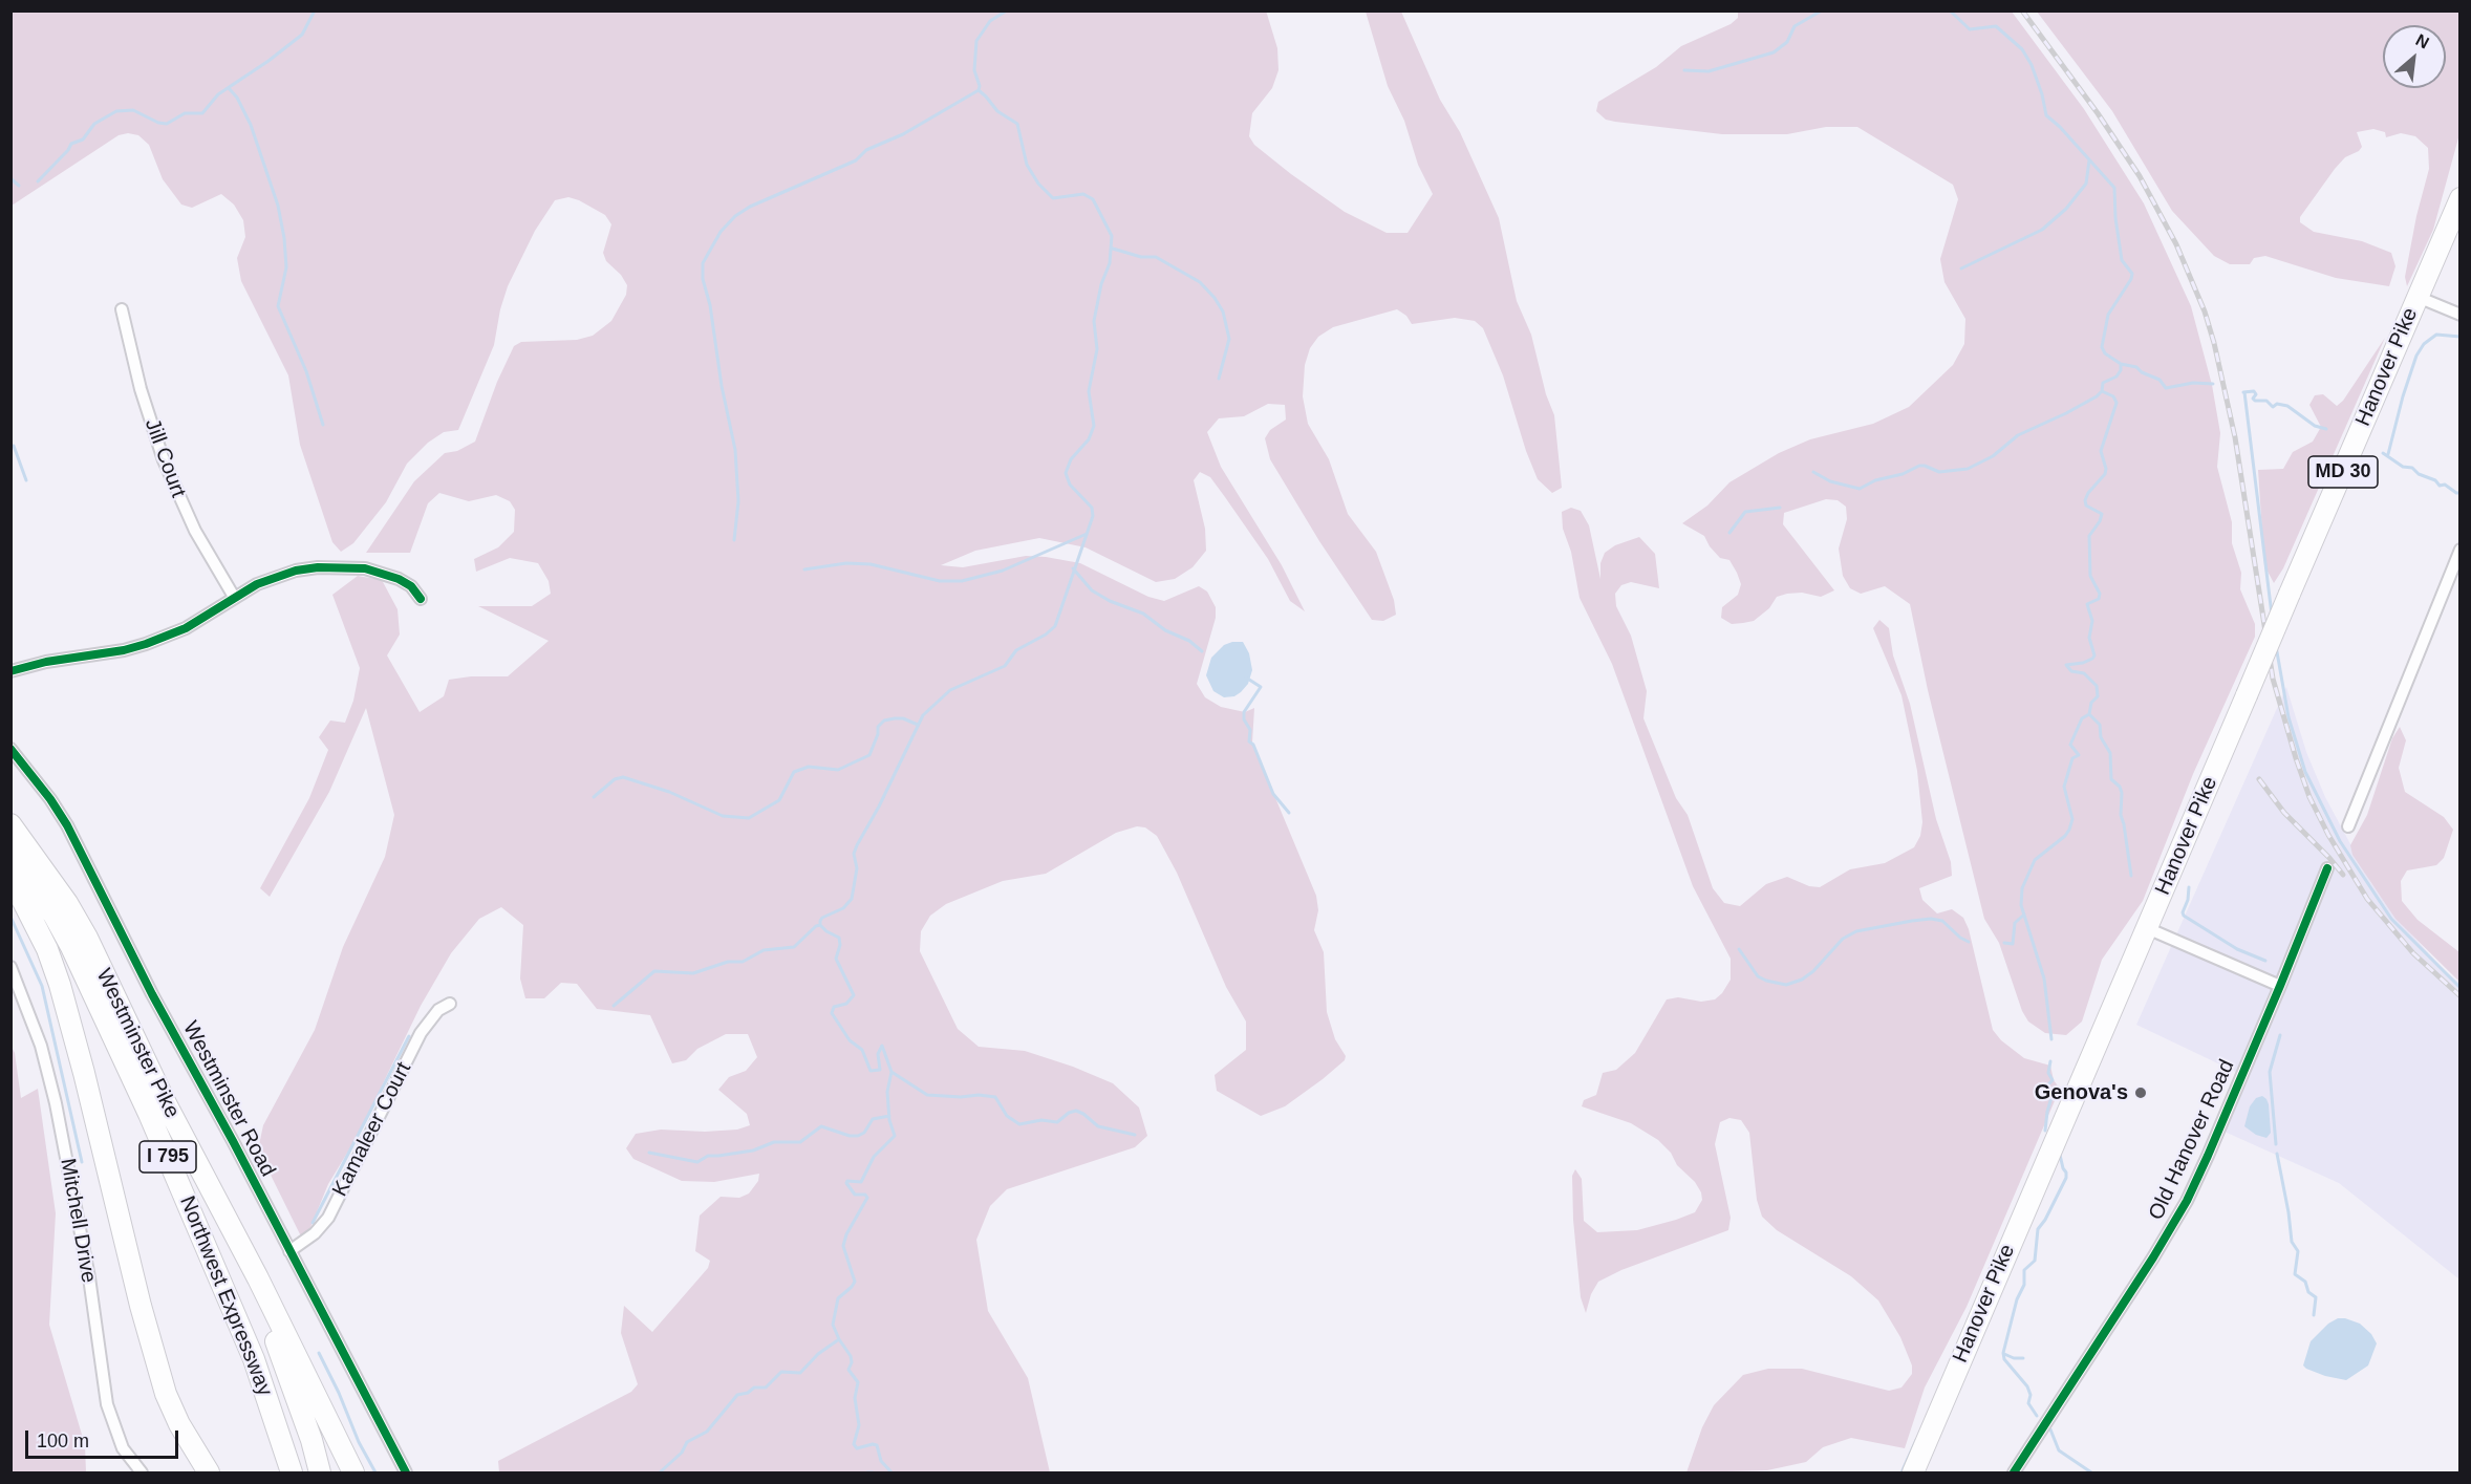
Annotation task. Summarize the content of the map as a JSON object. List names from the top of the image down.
{
  "streets": {
    "highway": [
      "Hanover Pike",
      "MD 30",
      "Westminster Pike",
      "I 795",
      "Northwest Expressway"
    ],
    "street": [
      "Jill Court",
      "Westminster Road",
      "Kamaleer Court",
      "Old Hanover Road",
      "Mitchell Drive"
    ]
  },
  "crossings": [
    ["Westminster Pike", "Northwest Expressway"],
    ["Westminster Road", "Kamaleer Court"]
  ],
  "places": ["Genova's"],
  "scale_bar": "100 m",
  "north": "top right"
}
